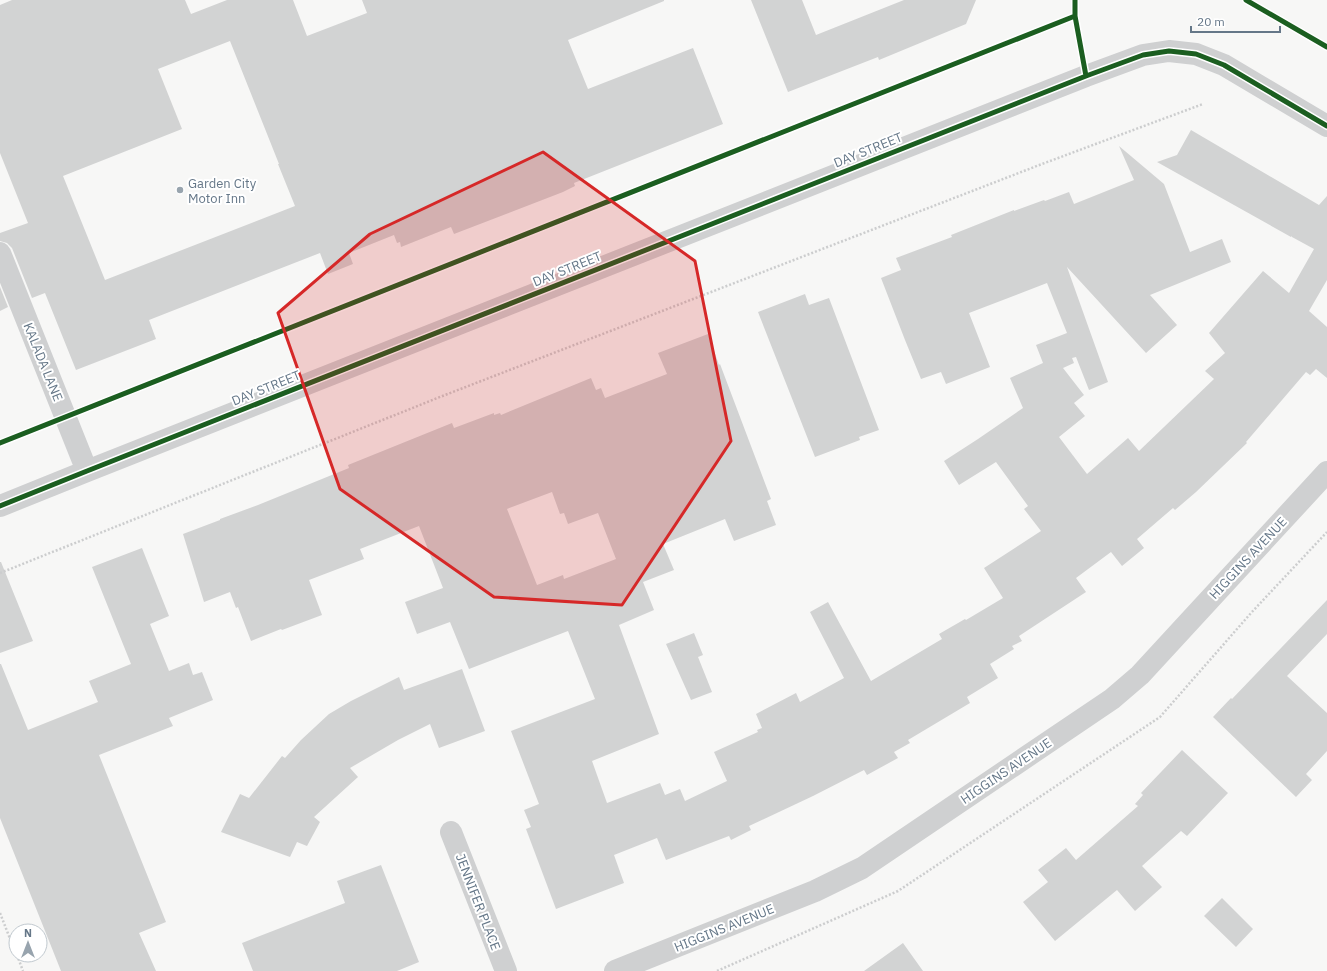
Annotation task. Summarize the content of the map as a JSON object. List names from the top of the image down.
{
  "streets": {
    "street": [
      "DAY STREET",
      "KALADA LANE",
      "HIGGINS AVENUE",
      "JENNIFER PLACE"
    ]
  },
  "crossings": [
    ["DAY STREET", "KALADA LANE"]
  ],
  "places": ["Garden City Motor Inn"],
  "scale_bar": "20 m",
  "north": "top"
}
